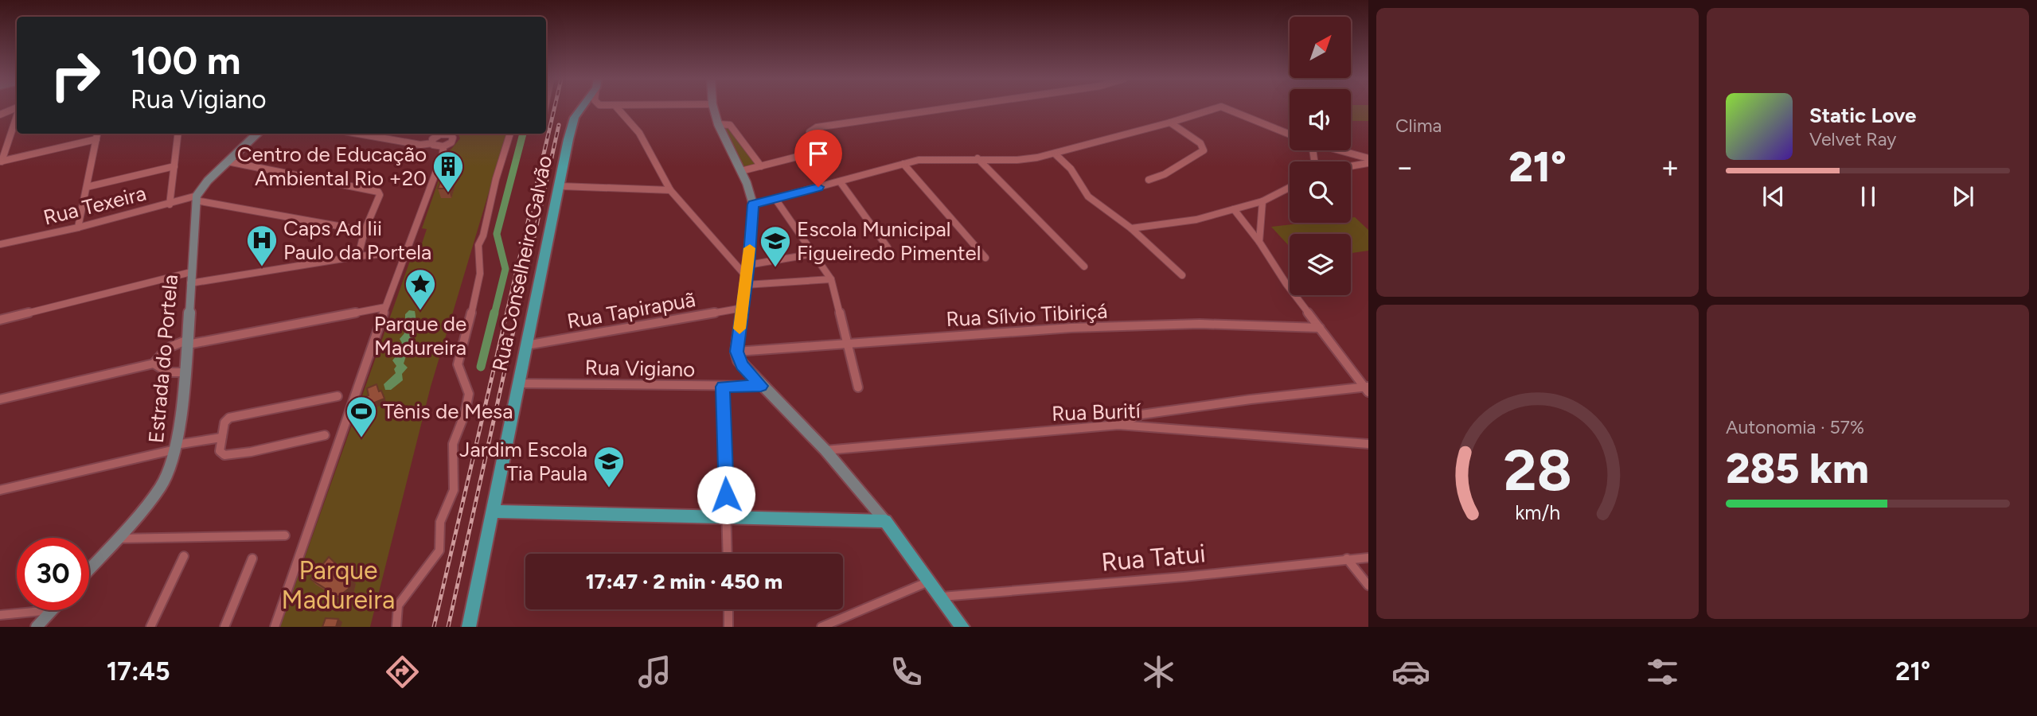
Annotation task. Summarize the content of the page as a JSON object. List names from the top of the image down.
{
  "streets": {
    "main road": ["Rua Conselheiro Galvão"],
    "street": [
      "Rua Texeira",
      "Rua Tapirapuã",
      "Rua Sílvio Tibiriçá",
      "Estrada do Portela",
      "Rua Vigiano",
      "Rua Burití",
      "Rua Tatui"
    ]
  },
  "crossings": [
    ["Rua Texeira", "Estrada do Portela"],
    ["Rua Conselheiro Galvão", "Rua Tapirapuã"],
    ["Rua Conselheiro Galvão", "Rua Vigiano"]
  ],
  "parks": ["Parque Madureira"],
  "places": {
    "building": ["Centro de Educação Ambiental Rio +20"],
    "hospital": ["Caps Ad Iii Paulo da Portela"],
    "school or university": ["Escola Municipal Figueiredo Pimentel", "Jardim Escola Tia Paula"],
    "place": ["Parque de Madureira"],
    "sports": ["Tênis de Mesa"]
  },
  "north": "top right",
  "page": {
    "tile": [
      "Clima",
      ["Autonomia · 57%", "285 km"]
    ],
    "turn": ["100 m", "Rua Vigiano"],
    "song": ["Static Love", "Velvet Ray"],
    "heat": ["−", "21°", "+"],
    "limit": "30",
    "trip": "17:47 · 2 min · 450 m",
    "tabs": ["17:45", "21°"],
    "gauge": ["28", "km/h"]
  }
}
